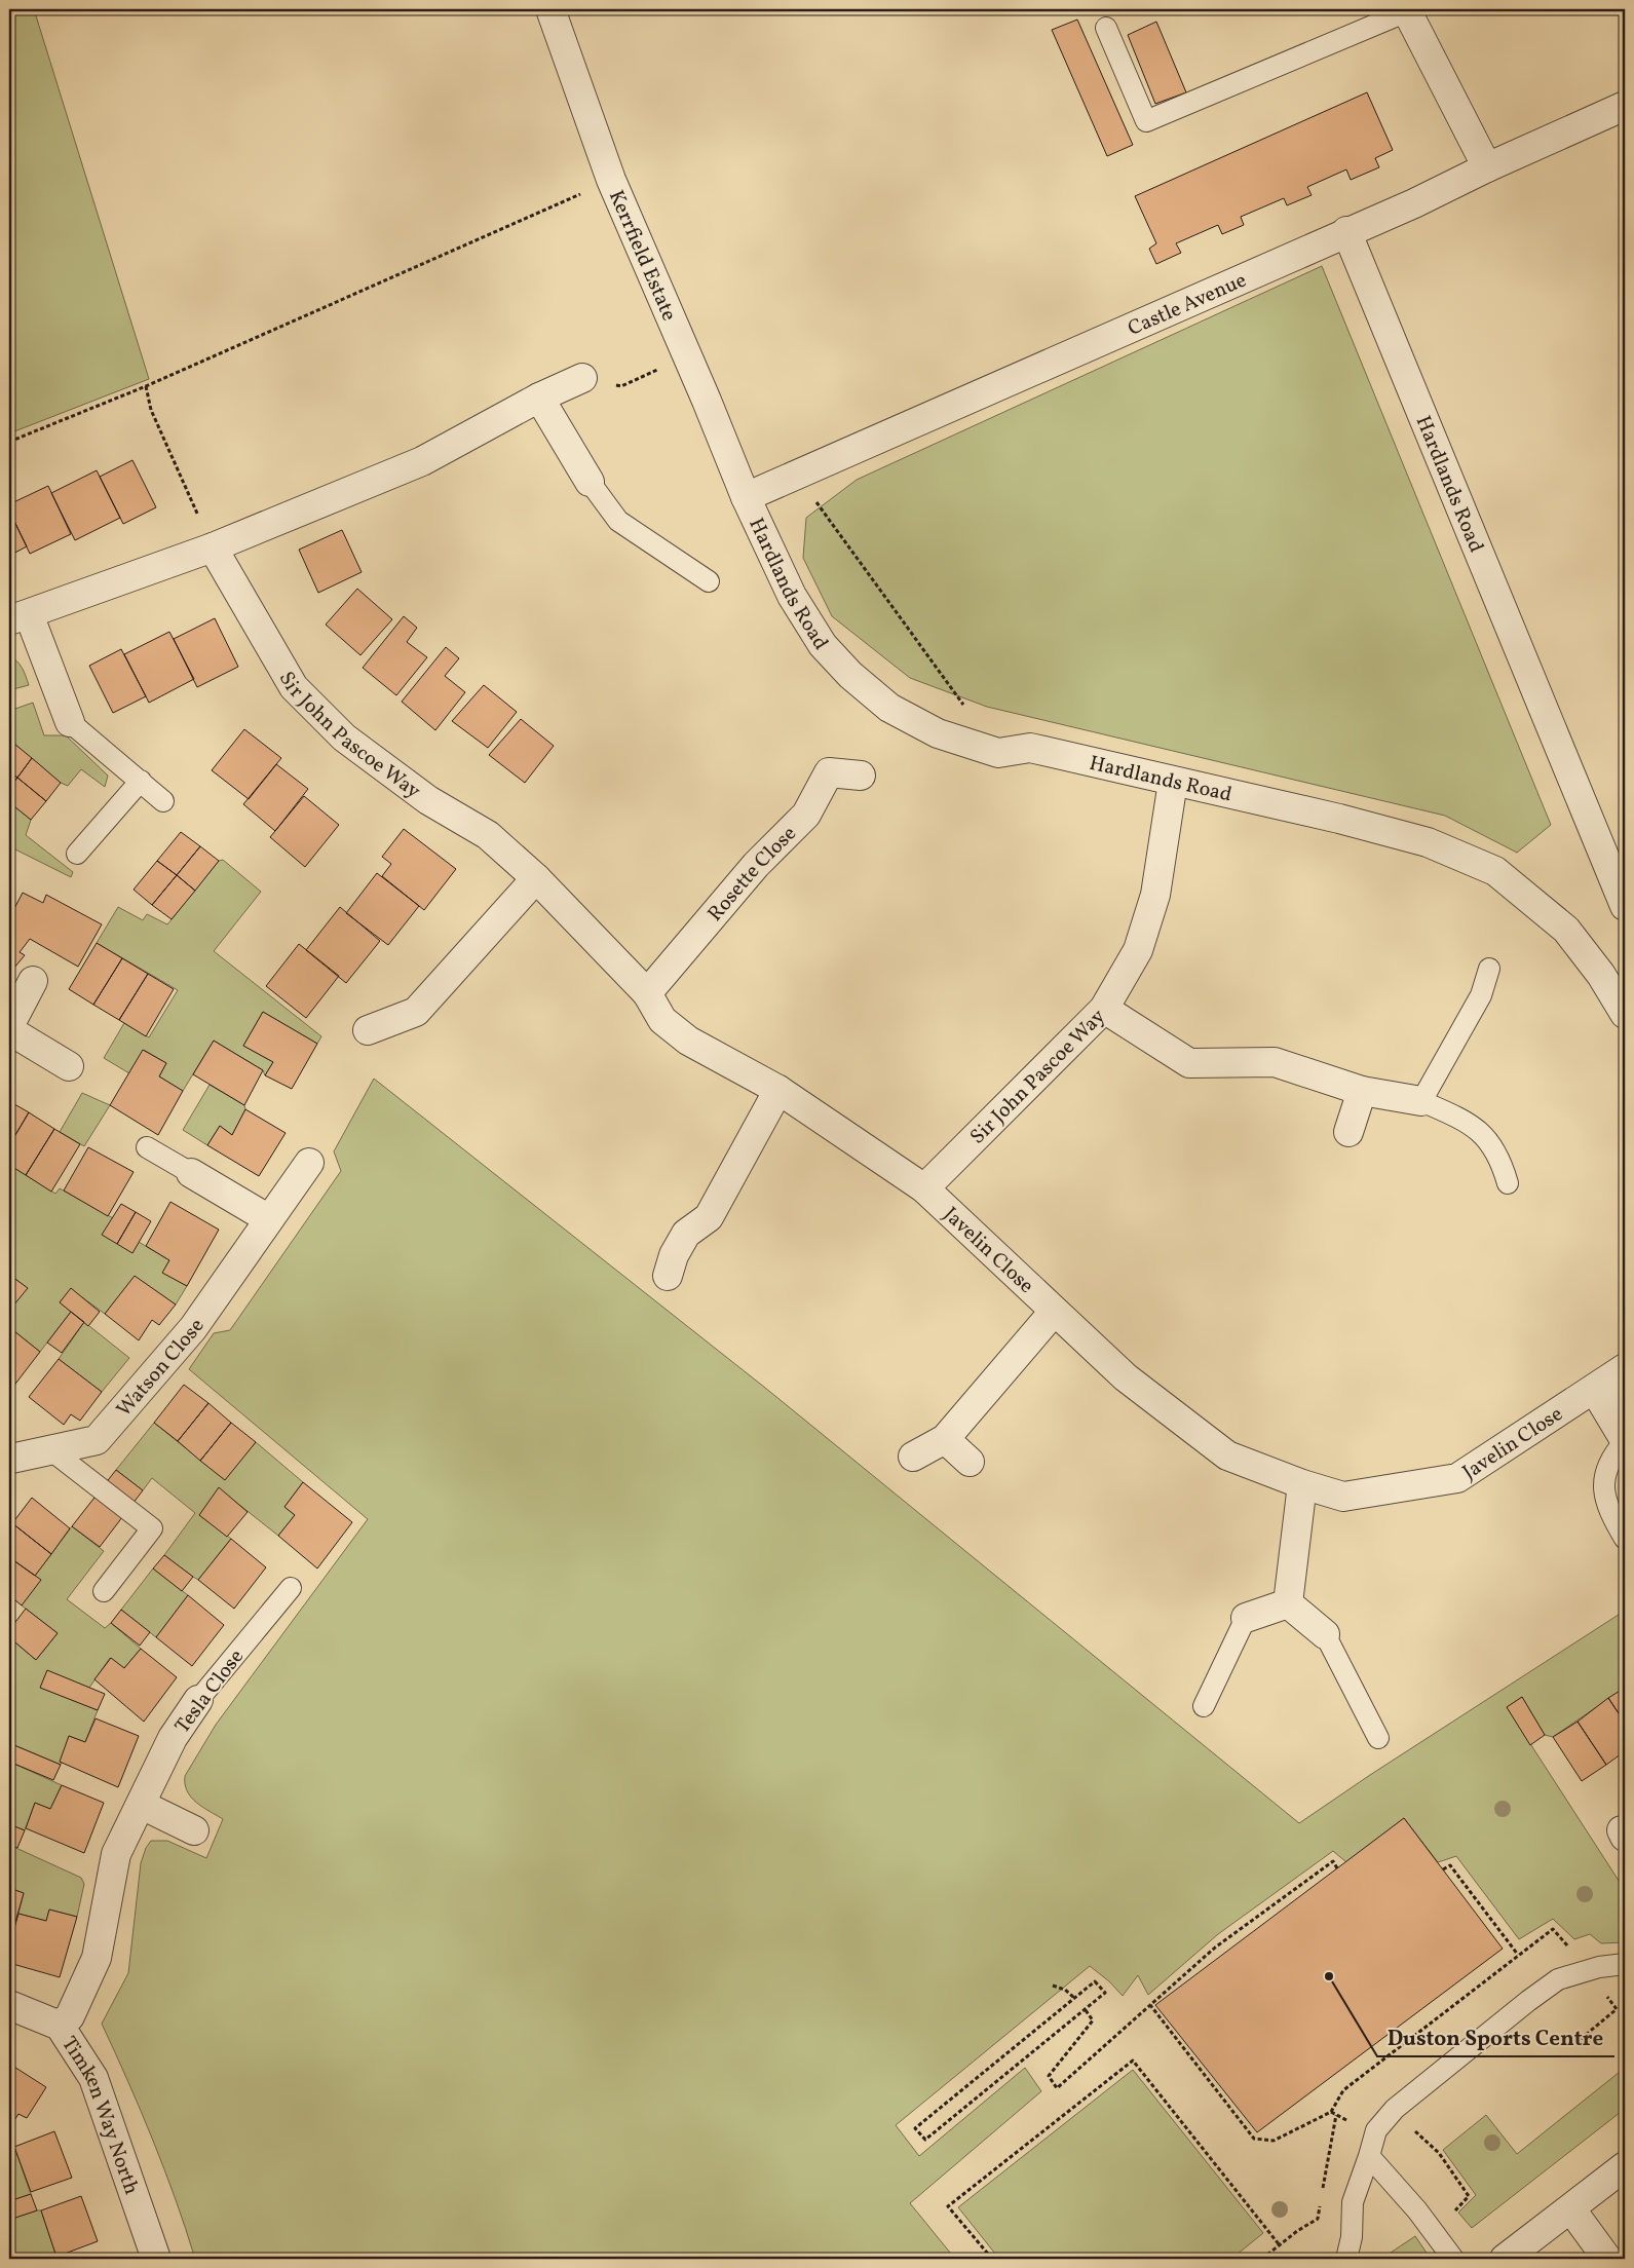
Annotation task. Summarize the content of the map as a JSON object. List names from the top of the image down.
{
  "streets": {
    "street": [
      "Kerrfield Estate",
      "Castle Avenue",
      "Hardlands Road",
      "Sir John Pascoe Way",
      "Rosette Close",
      "Javelin Close",
      "Watson Close",
      "Tesla Close",
      "Timken Way North"
    ]
  },
  "crossings": [
    ["Kerrfield Estate", "Castle Avenue"],
    ["Kerrfield Estate", "Hardlands Road"],
    ["Castle Avenue", "Hardlands Road"],
    ["Hardlands Road", "Sir John Pascoe Way"],
    ["Sir John Pascoe Way", "Rosette Close"],
    ["Sir John Pascoe Way", "Javelin Close"],
    ["Tesla Close", "Timken Way North"]
  ],
  "places": ["Duston Sports Centre"]
}
